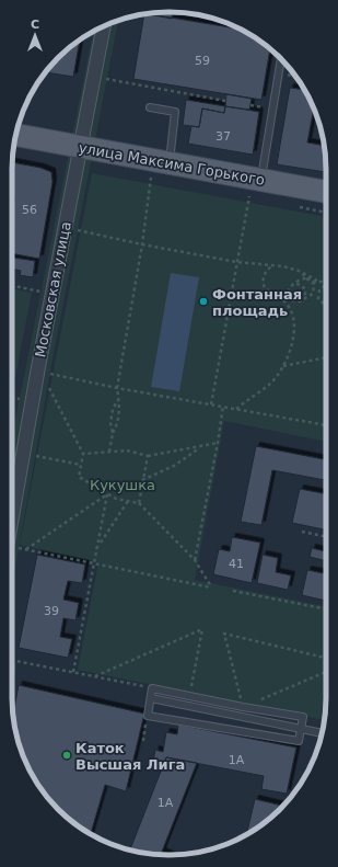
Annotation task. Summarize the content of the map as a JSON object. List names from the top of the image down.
{
  "streets": {
    "main road": ["улица Максима Горького"],
    "street": ["Московская улица"]
  },
  "crossings": [
    ["улица Максима Горького", "Московская улица"]
  ],
  "parks": ["Кукушка"],
  "places": ["Фонтанная площадь", "Каток Высшая Лига"],
  "house_numbers": [
    "59",
    "37",
    "56",
    "41",
    "39",
    "1А",
    "1А"
  ],
  "north": "top"
}
